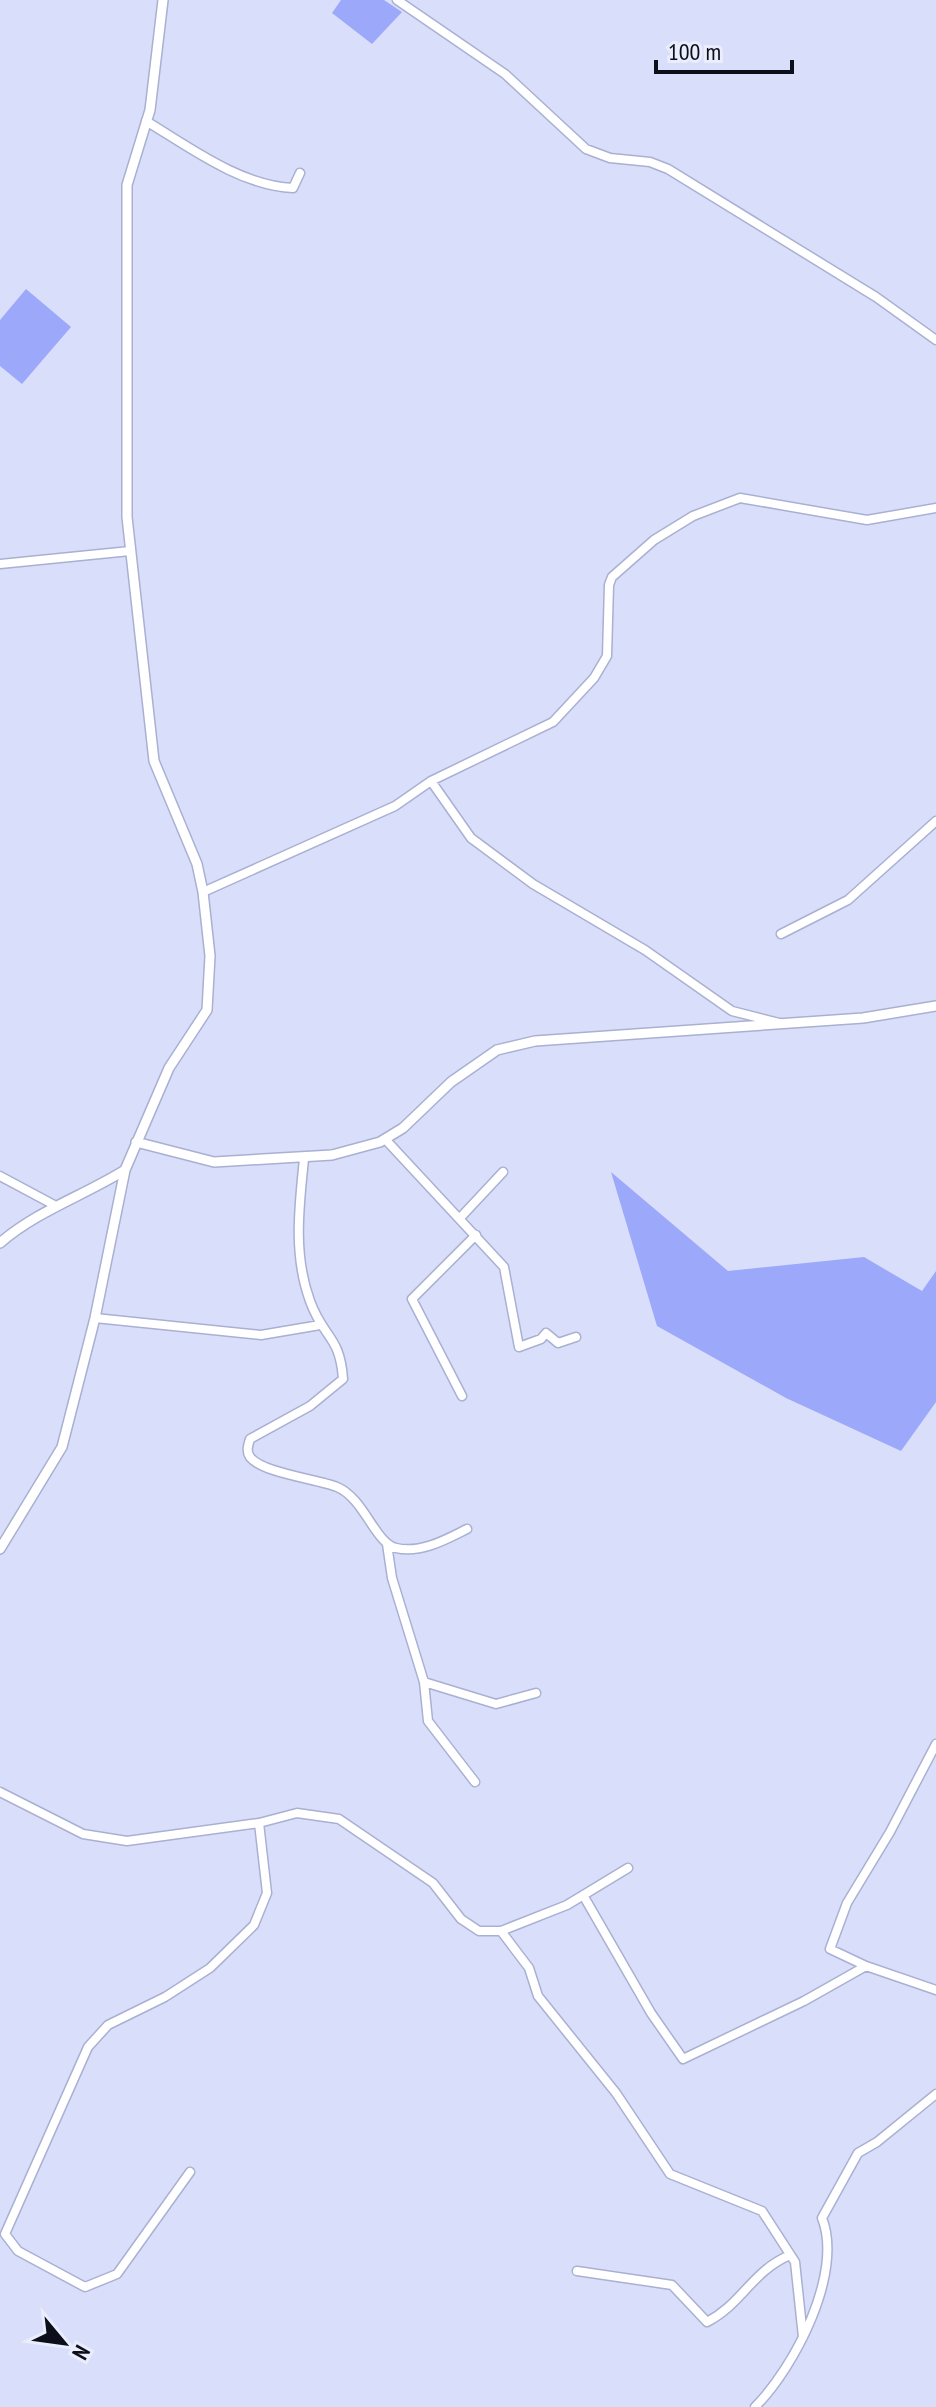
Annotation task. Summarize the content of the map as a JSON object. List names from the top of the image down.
{
  "scale_bar": "100 m",
  "north": "bottom right"
}
